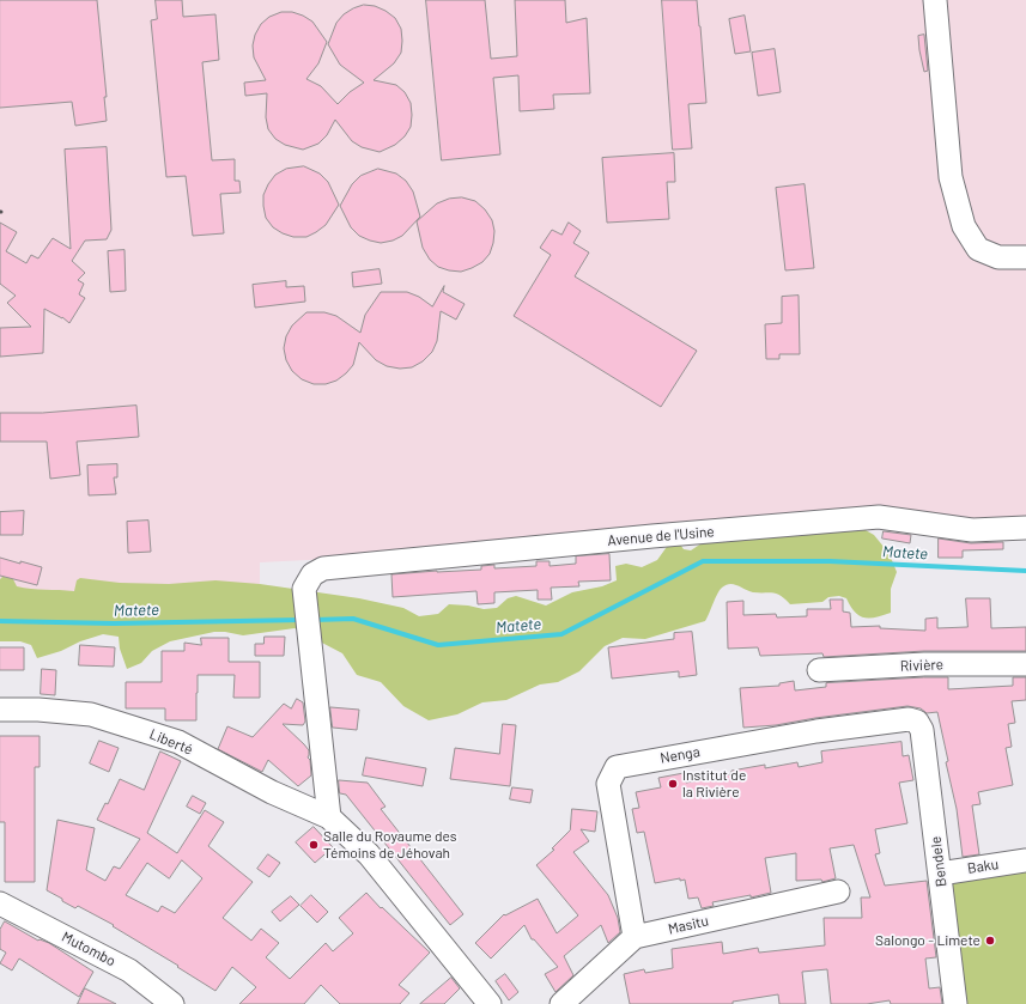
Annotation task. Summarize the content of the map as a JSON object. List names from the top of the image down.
{
  "streets": {
    "street": [
      "Avenue de l'Usine",
      "Rivière",
      "Liberté",
      "Nenga",
      "Bendele",
      "Baku",
      "Masitu",
      "Mutombo"
    ]
  },
  "crossings": [
    ["Avenue de l'Usine", "Liberté"],
    ["Nenga", "Bendele"],
    ["Nenga", "Masitu"],
    ["Bendele", "Baku"]
  ],
  "water": ["Matete"],
  "places": ["Institut de la Rivière", "Salle du Royaume des Témoins de Jéhovah", "Salongo - Limete"]
}
